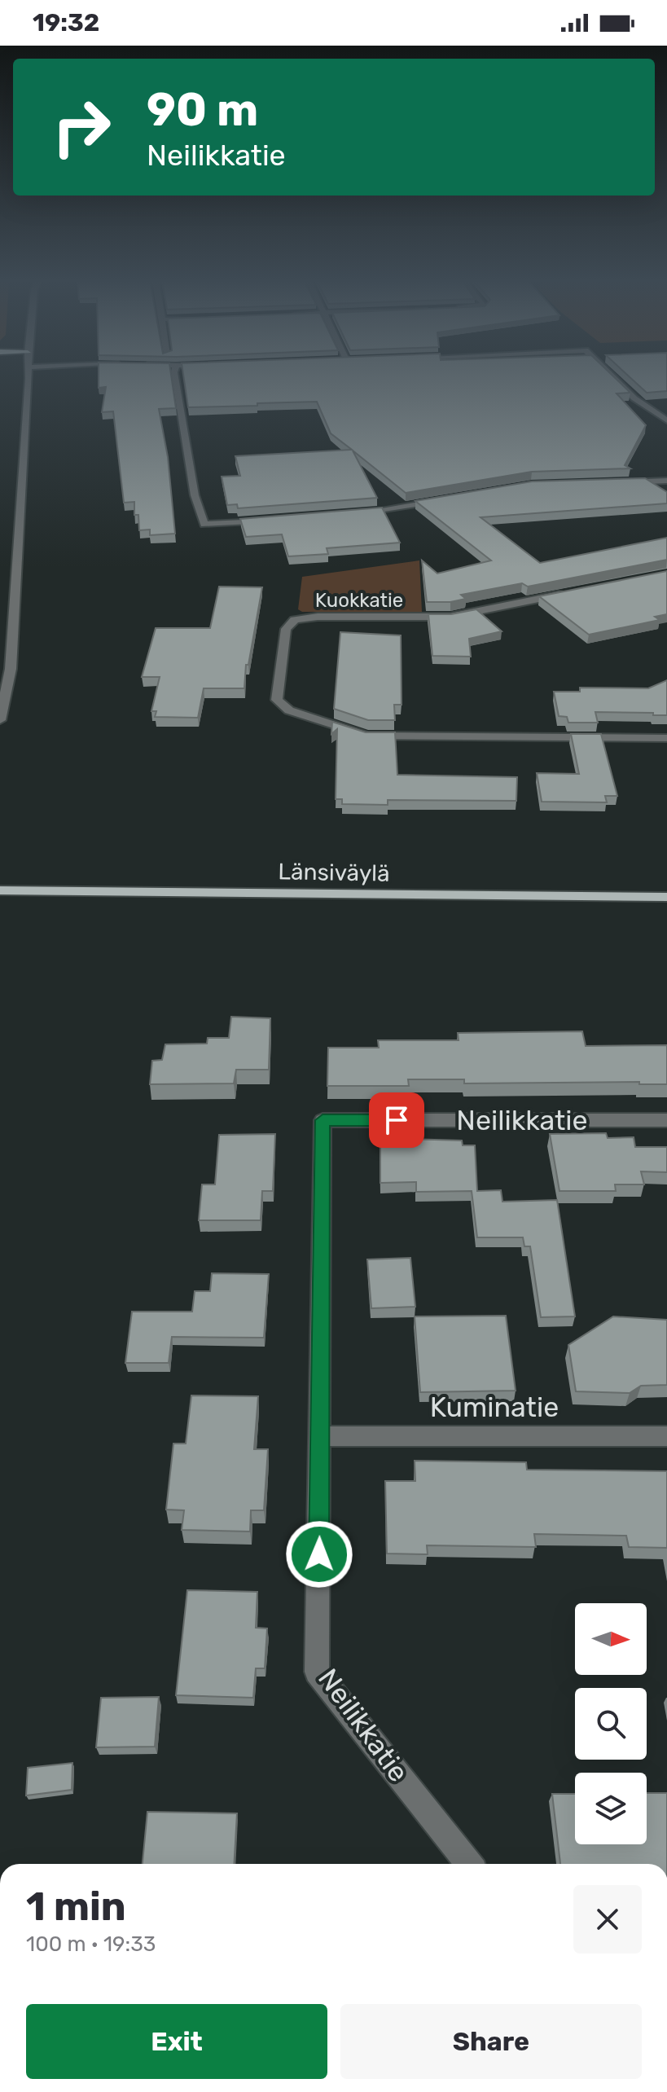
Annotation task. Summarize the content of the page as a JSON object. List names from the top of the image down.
{
  "streets": {
    "main road": ["Länsiväylä"],
    "street": ["Kuokkatie", "Neilikkatie", "Kuminatie"]
  },
  "crossings": [
    ["Neilikkatie", "Kuminatie"]
  ],
  "north": "right",
  "page": {
    "status": "19:32",
    "turn": ["90 m", "Neilikkatie"],
    "heading": ["1 min", "100 m · 19:33"],
    "buttons": ["Exit", "Share"]
  }
}
